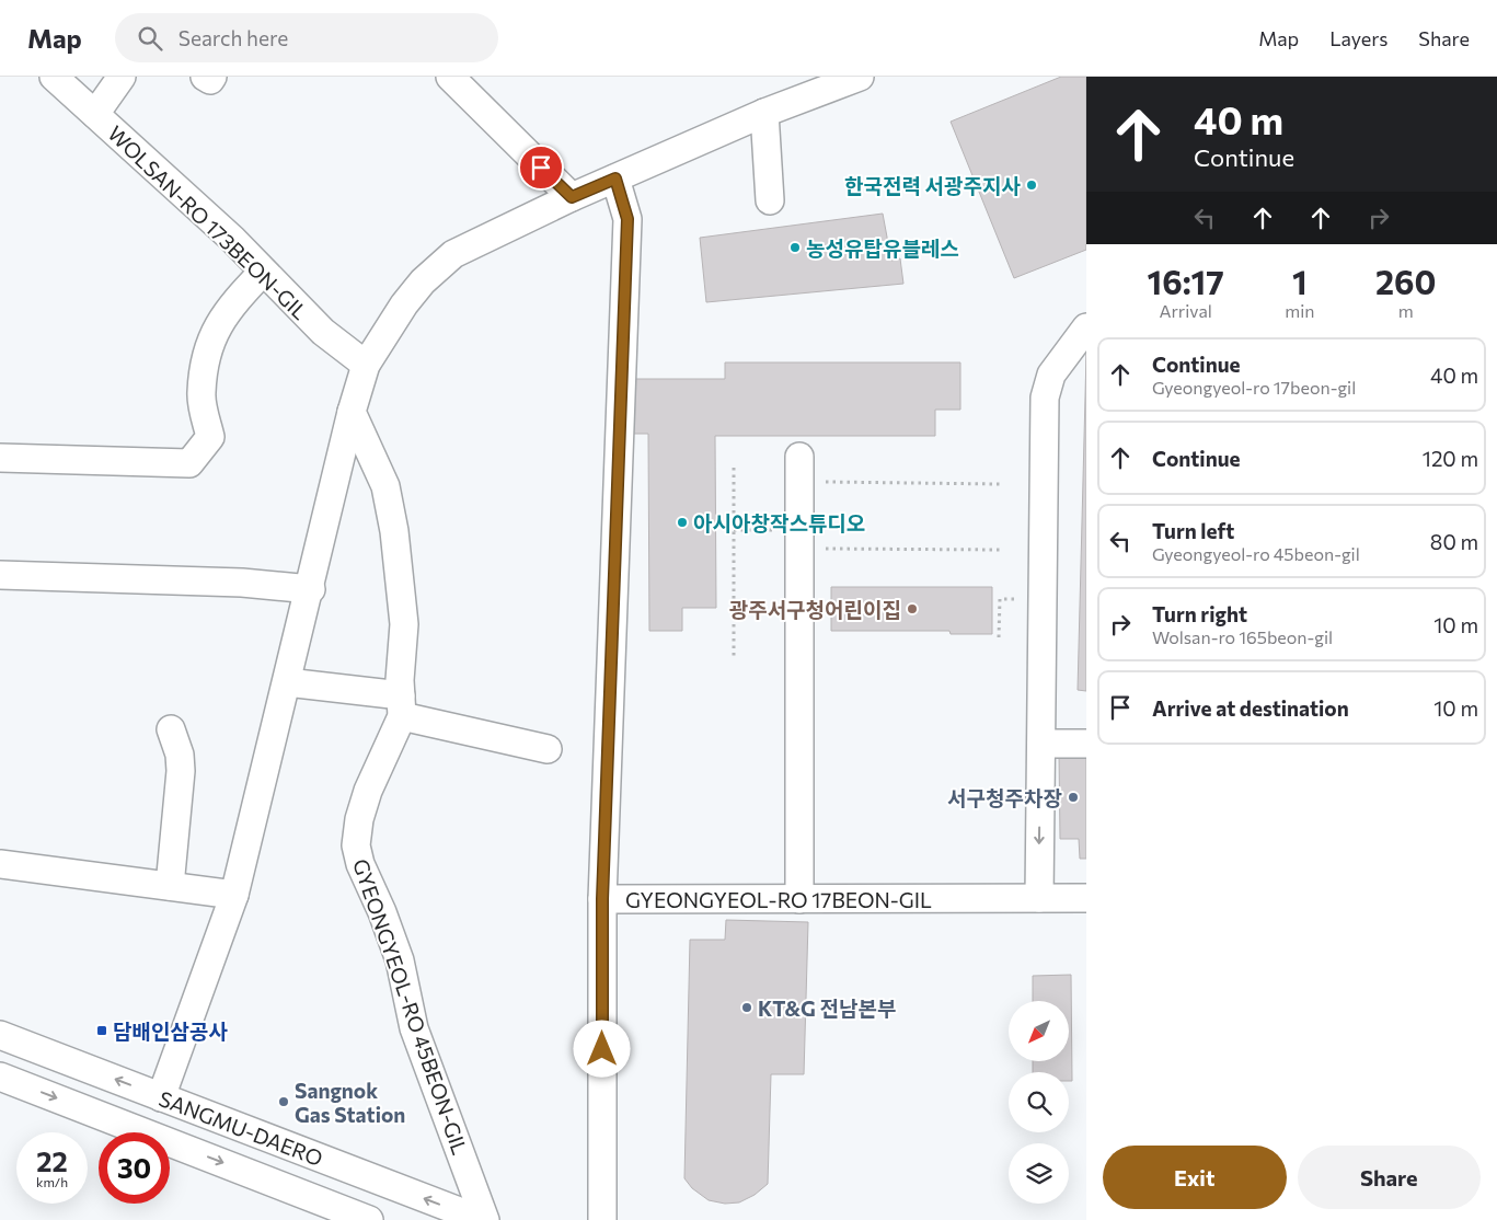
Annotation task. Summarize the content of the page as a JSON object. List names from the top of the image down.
{
  "streets": {
    "street": [
      "WOLSAN-RO 173BEON-GIL",
      "GYEONGYEOL-RO 17BEON-GIL",
      "GYEONGYEOL-RO 45BEON-GIL",
      "SANGMU-DAERO"
    ]
  },
  "crossings": [
    ["GYEONGYEOL-RO 45BEON-GIL", "SANGMU-DAERO"]
  ],
  "places": {
    "other": [
      "한국전력 서광주지사",
      "농성유탑유블레스",
      "아시아창작스튜디오",
      "광주서구청어린이집",
      "서구청주차장",
      "KT&G 전남본부",
      "Sangnok Gas Station"
    ],
    "transit": ["담배인삼공사"]
  },
  "north": "bottom left",
  "page": {
    "header": "Map",
    "search": "Search here",
    "nav": ["Map", "Layers", "Share"],
    "turn": ["40 m", "Continue"],
    "eta": [
      "16:17",
      "Arrival",
      "1",
      "min",
      "260",
      "m"
    ],
    "list": [
      {
        "name": "Continue",
        "note": "Gyeongyeol-ro 17beon-gil",
        "value": "40 m"
      },
      {
        "name": "Continue",
        "value": "120 m"
      },
      {
        "name": "Turn left",
        "note": "Gyeongyeol-ro 45beon-gil",
        "value": "80 m"
      },
      {
        "name": "Turn right",
        "note": "Wolsan-ro 165beon-gil",
        "value": "10 m"
      },
      {
        "name": "Arrive at destination",
        "value": "10 m"
      }
    ],
    "speed": "22 km/h",
    "limit": "30",
    "buttons": ["Exit", "Share"]
  }
}
